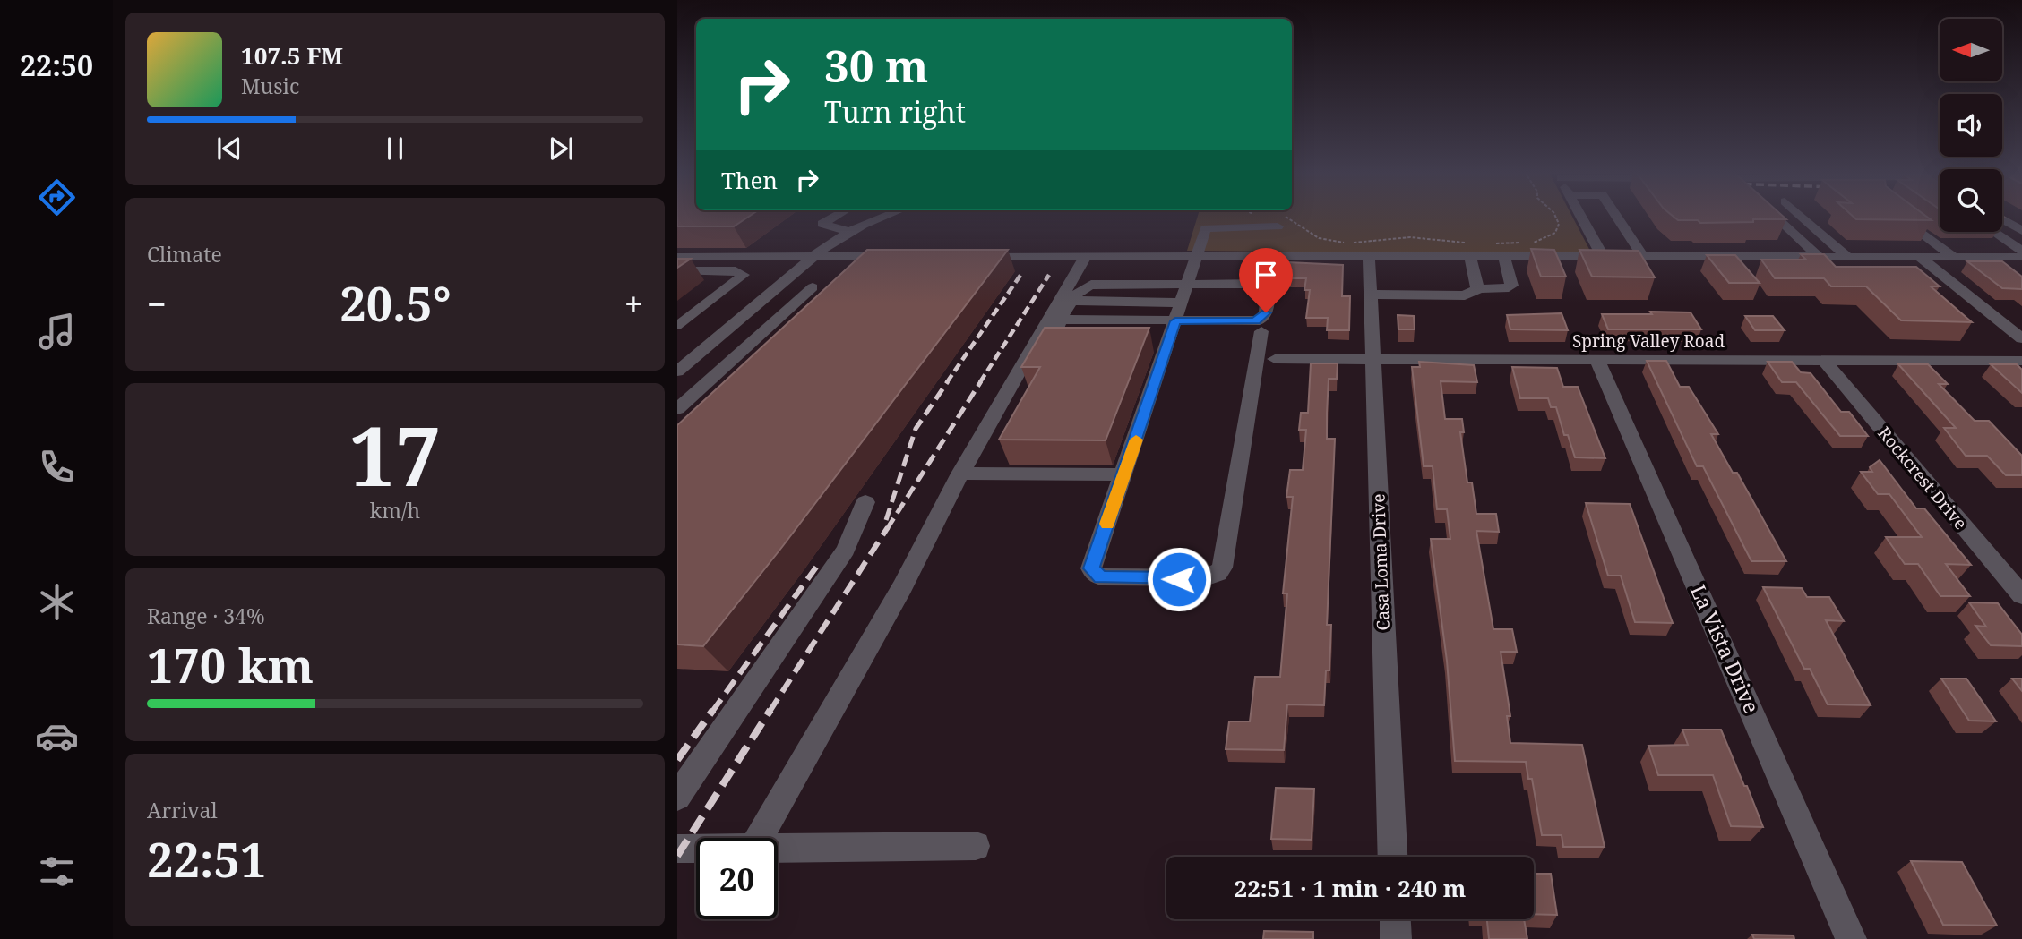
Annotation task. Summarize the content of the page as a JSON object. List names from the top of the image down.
{
  "streets": {
    "street": [
      "Spring Valley Road",
      "Rockcrest Drive",
      "Casa Loma Drive",
      "La Vista Drive"
    ]
  },
  "crossings": [
    ["Spring Valley Road", "Rockcrest Drive"],
    ["Spring Valley Road", "Casa Loma Drive"],
    ["Spring Valley Road", "La Vista Drive"]
  ],
  "north": "left",
  "page": {
    "tabs": "22:50",
    "turn": ["30 m", "Turn right"],
    "song": ["107.5 FM", "Music"],
    "then": "Then",
    "tile": [
      "Climate",
      ["17", "km/h"],
      ["Range · 34%", "170 km"],
      ["Arrival", "22:51"]
    ],
    "heat": ["−", "20.5°", "+"],
    "limit": "20",
    "trip": "22:51 · 1 min · 240 m"
  }
}
